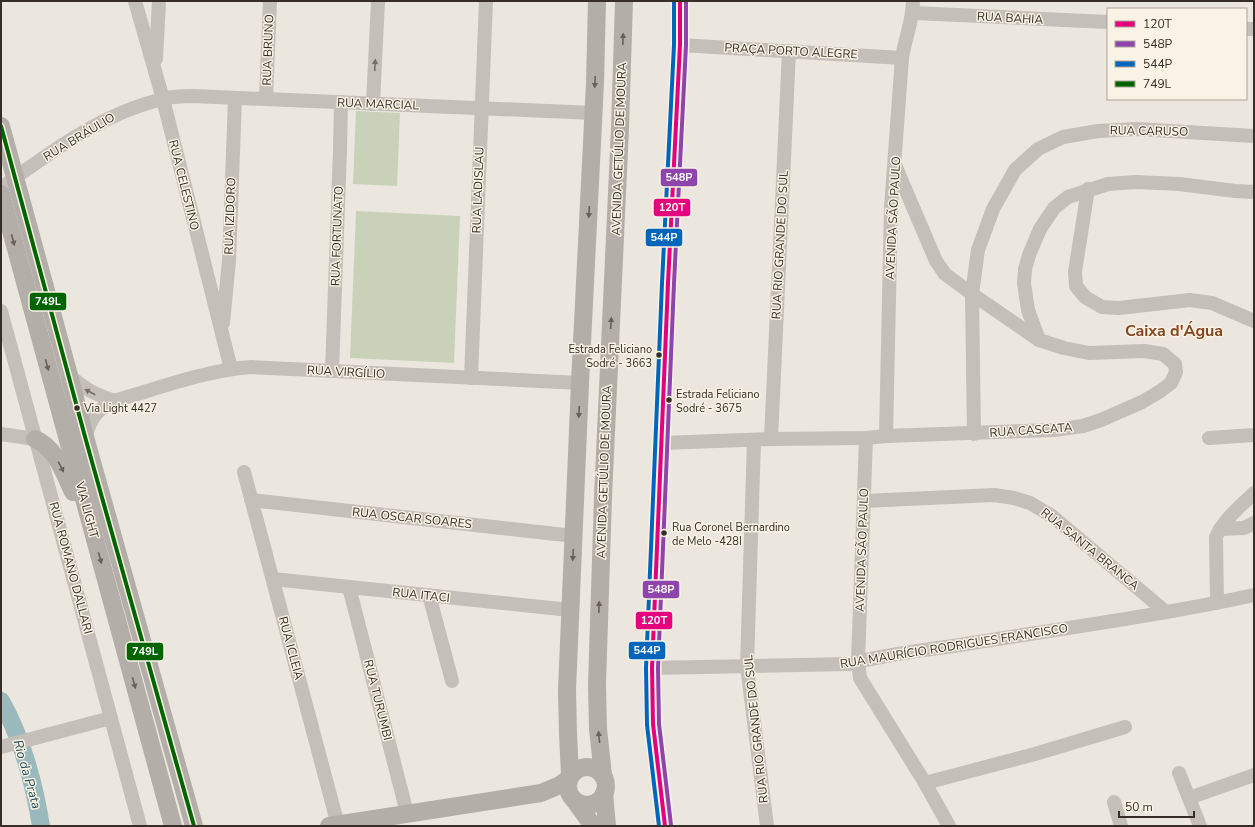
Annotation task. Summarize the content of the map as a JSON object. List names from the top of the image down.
{
  "streets": {
    "main road": ["AVENIDA GETÚLIO DE MOURA", "VIA LIGHT"],
    "street": [
      "RUA BAHIA",
      "RUA BRUNO",
      "PRAÇA PORTO ALEGRE",
      "RUA MARCIAL",
      "RUA CARUSO",
      "RUA BRÁULIO",
      "RUA CELESTINO",
      "RUA LADISLAU",
      "RUA IZIDORO",
      "AVENIDA SÃO PAULO",
      "RUA FORTUNATO",
      "RUA RIO GRANDE DO SUL",
      "RUA VIRGÍLIO",
      "RUA CASCATA",
      "RUA OSCAR SOARES",
      "RUA SANTA BRANCA",
      "RUA ROMANO DALLARI",
      "RUA ITACI",
      "RUA MAURÍCIO RODRIGUES FRANCISCO",
      "RUA ICLEIA",
      "RUA TURUMBI"
    ]
  },
  "crossings": [
    ["RUA BAHIA", "AVENIDA SÃO PAULO"],
    ["RUA BRUNO", "RUA MARCIAL"],
    ["PRAÇA PORTO ALEGRE", "AVENIDA SÃO PAULO"],
    ["PRAÇA PORTO ALEGRE", "RUA RIO GRANDE DO SUL"],
    ["RUA MARCIAL", "RUA BRÁULIO"],
    ["RUA MARCIAL", "RUA CELESTINO"],
    ["RUA MARCIAL", "RUA LADISLAU"],
    ["RUA MARCIAL", "RUA IZIDORO"],
    ["RUA MARCIAL", "RUA FORTUNATO"],
    ["RUA CARUSO", "RUA CASCATA"],
    ["RUA BRÁULIO", "RUA CELESTINO"],
    ["RUA BRÁULIO", "VIA LIGHT"],
    ["RUA CELESTINO", "RUA IZIDORO"],
    ["RUA CELESTINO", "RUA VIRGÍLIO"],
    ["RUA LADISLAU", "RUA VIRGÍLIO"],
    ["AVENIDA SÃO PAULO", "RUA CASCATA"],
    ["AVENIDA SÃO PAULO", "RUA SANTA BRANCA"],
    ["AVENIDA SÃO PAULO", "RUA MAURÍCIO RODRIGUES FRANCISCO"],
    ["RUA FORTUNATO", "RUA VIRGÍLIO"],
    ["RUA RIO GRANDE DO SUL", "RUA CASCATA"],
    ["RUA RIO GRANDE DO SUL", "RUA MAURÍCIO RODRIGUES FRANCISCO"],
    ["RUA VIRGÍLIO", "VIA LIGHT"],
    ["RUA OSCAR SOARES", "RUA ICLEIA"],
    ["RUA SANTA BRANCA", "RUA MAURÍCIO RODRIGUES FRANCISCO"],
    ["RUA ITACI", "RUA ICLEIA"],
    ["RUA ITACI", "RUA TURUMBI"]
  ],
  "districts": ["Caixa d'Água"],
  "water": ["Rio da Prata"],
  "places": [
    "Estrada Feliciano Sodré - 3663",
    "Estrada Feliciano Sodré - 3675",
    "Via Light 4427",
    "Rua Coronel Bernardino de Melo -428I"
  ],
  "lines": [
    "transit line 120T",
    "transit line 548P",
    "transit line 544P",
    "transit line 749L"
  ],
  "legend": [
    "120T",
    "548P",
    "544P",
    "749L"
  ],
  "scale_bar": "50 m"
}
